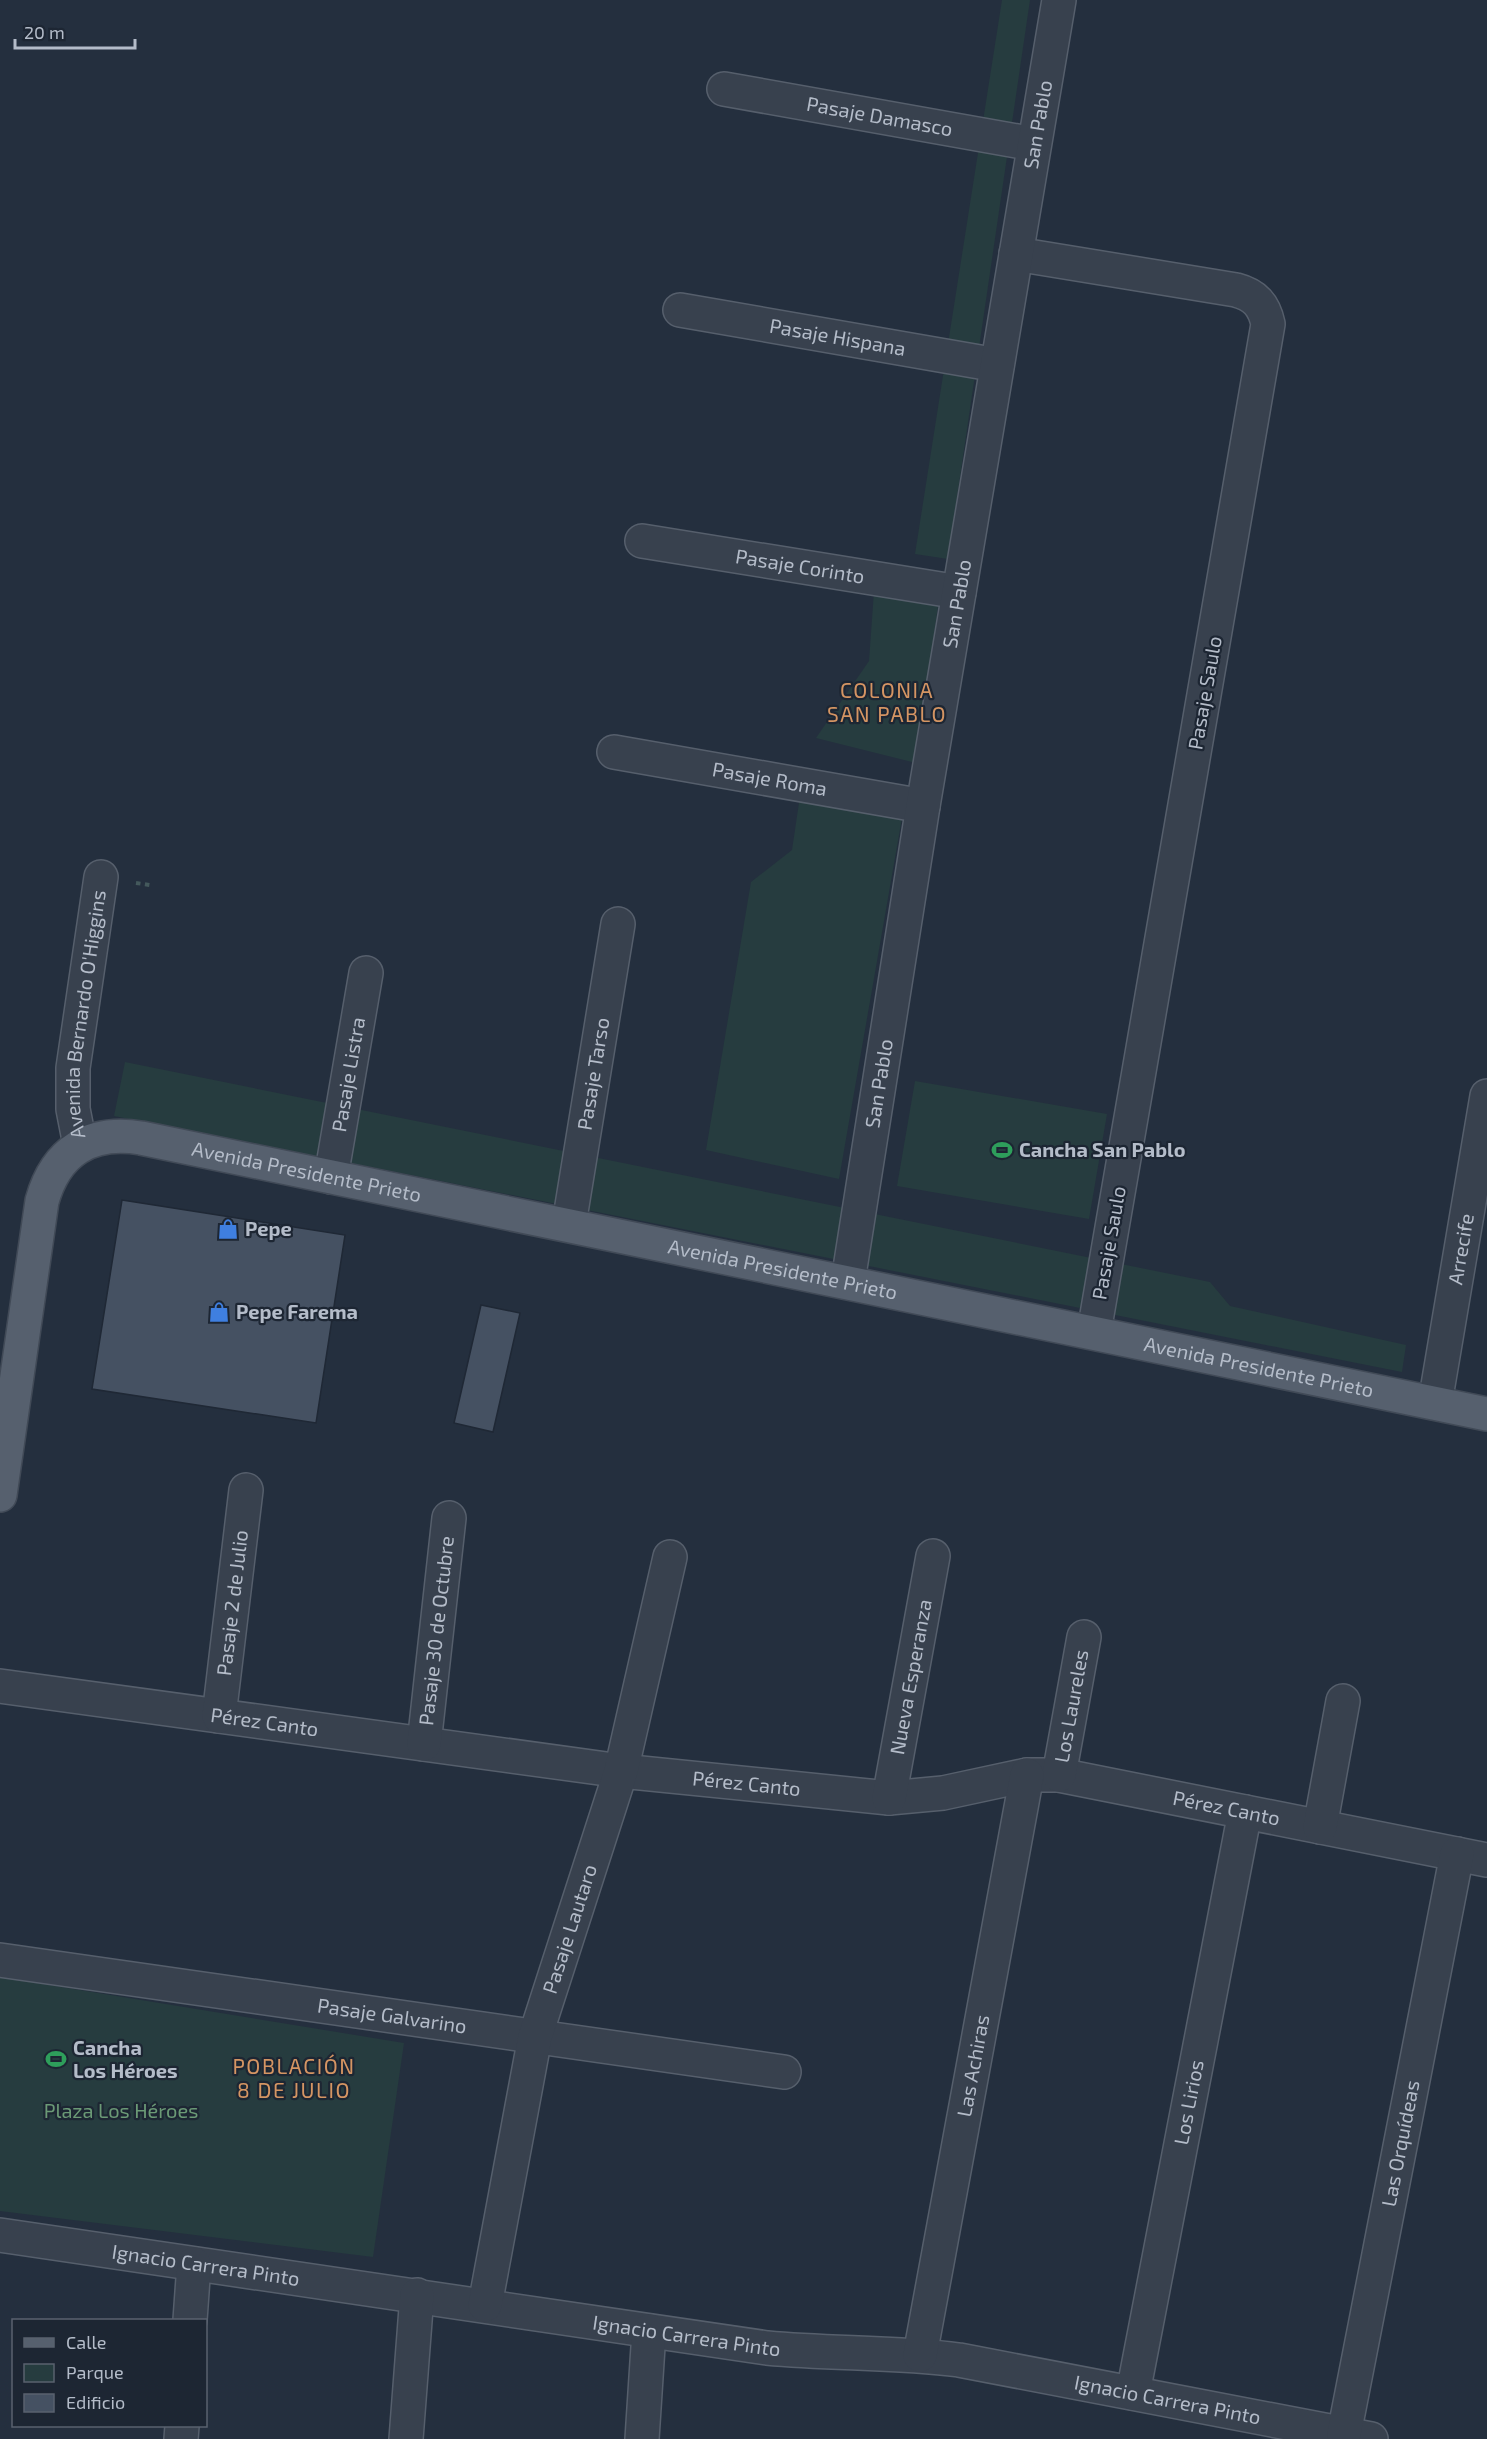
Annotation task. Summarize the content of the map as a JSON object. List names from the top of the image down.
{
  "streets": {
    "main road": ["Avenida Bernardo O'Higgins", "Avenida Presidente Prieto"],
    "street": [
      "Pasaje Damasco",
      "San Pablo",
      "Pasaje Hispana",
      "Pasaje Corinto",
      "Pasaje Saulo",
      "Pasaje Roma",
      "Pasaje Tarso",
      "Pasaje Listra",
      "Arrecife",
      "Pasaje 2 de Julio",
      "Pasaje 30 de Octubre",
      "Nueva Esperanza",
      "Los Laureles",
      "Pérez Canto",
      "Pasaje Lautaro",
      "Pasaje Galvarino",
      "Las Achiras",
      "Los Lirios",
      "Las Orquídeas",
      "Ignacio Carrera Pinto"
    ]
  },
  "crossings": [
    ["Pasaje Damasco", "San Pablo"],
    ["San Pablo", "Pasaje Hispana"],
    ["San Pablo", "Pasaje Corinto"],
    ["San Pablo", "Pasaje Saulo"],
    ["San Pablo", "Pasaje Roma"],
    ["San Pablo", "Avenida Presidente Prieto"],
    ["Pasaje Saulo", "Avenida Presidente Prieto"],
    ["Avenida Bernardo O'Higgins", "Avenida Presidente Prieto"],
    ["Pasaje Tarso", "Avenida Presidente Prieto"],
    ["Pasaje Listra", "Avenida Presidente Prieto"],
    ["Avenida Presidente Prieto", "Arrecife"],
    ["Pasaje 2 de Julio", "Pérez Canto"],
    ["Pasaje 30 de Octubre", "Pérez Canto"],
    ["Nueva Esperanza", "Pérez Canto"],
    ["Los Laureles", "Pérez Canto"],
    ["Pérez Canto", "Pasaje Lautaro"],
    ["Pérez Canto", "Las Achiras"],
    ["Pérez Canto", "Los Lirios"],
    ["Pérez Canto", "Las Orquídeas"],
    ["Pasaje Lautaro", "Pasaje Galvarino"],
    ["Pasaje Lautaro", "Ignacio Carrera Pinto"],
    ["Las Achiras", "Ignacio Carrera Pinto"],
    ["Los Lirios", "Ignacio Carrera Pinto"],
    ["Las Orquídeas", "Ignacio Carrera Pinto"]
  ],
  "districts": ["COLONIA SAN PABLO", "POBLACIÓN 8 DE JULIO"],
  "parks": ["Plaza Los Héroes"],
  "places": {
    "sports": ["Cancha San Pablo", "Cancha Los Héroes"],
    "shop": ["Pepe", "Pepe Farema"]
  },
  "legend": ["Calle", "Parque", "Edificio"],
  "scale_bar": "20 m"
}
